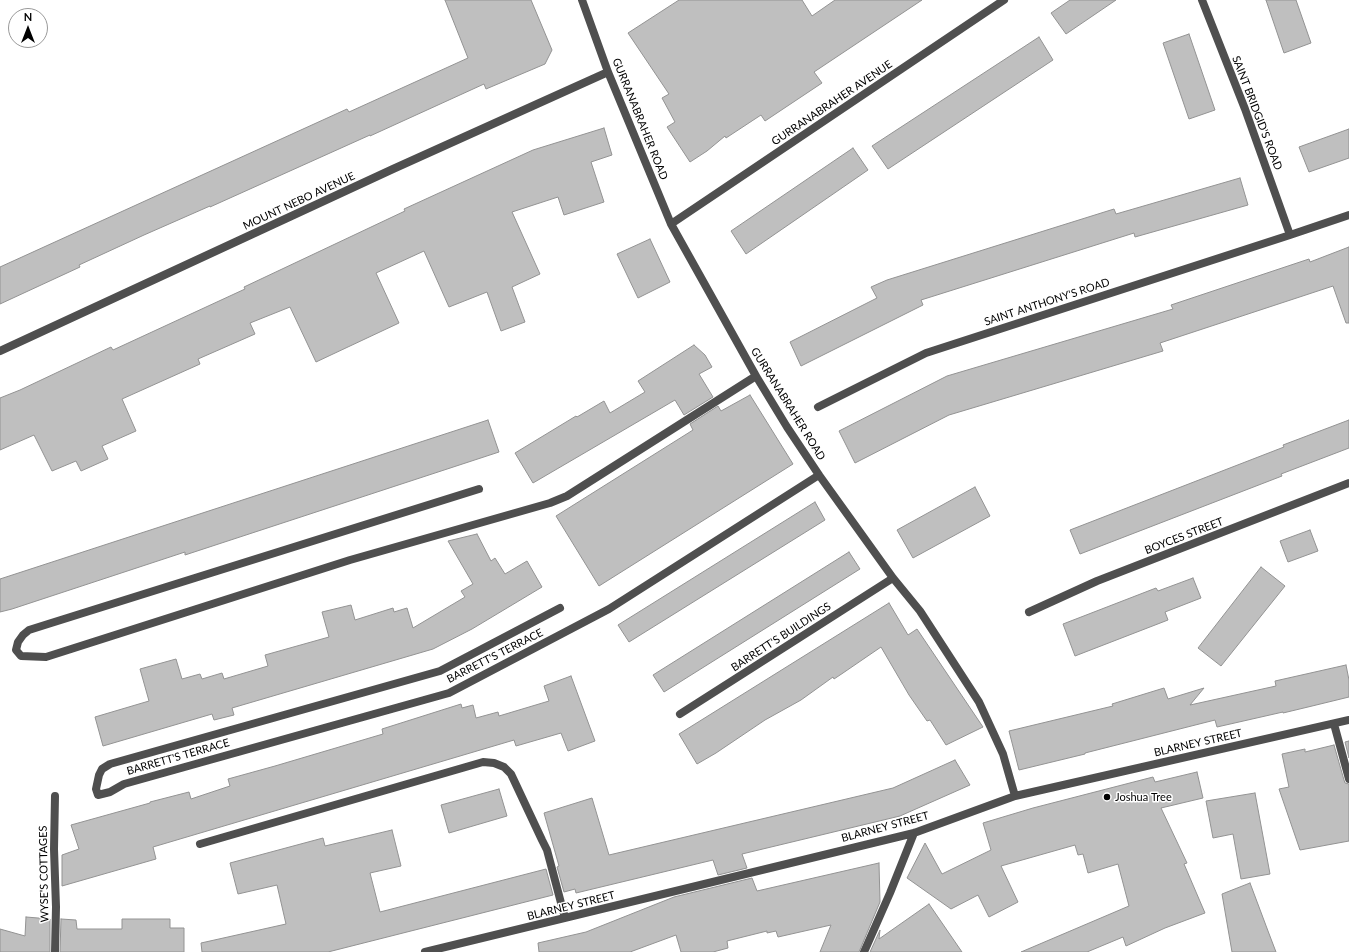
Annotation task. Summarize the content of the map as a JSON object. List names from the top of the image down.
{
  "streets": {
    "street": [
      "GURRANABRAHER AVENUE",
      "SAINT BRIDGID'S ROAD",
      "GURRANABRAHER ROAD",
      "MOUNT NEBO AVENUE",
      "SAINT ANTHONY'S ROAD",
      "BOYCES STREET",
      "BARRETT'S BUILDINGS",
      "BARRETT'S TERRACE",
      "BLARNEY STREET",
      "WYSE'S COTTAGES"
    ]
  },
  "crossings": [
    ["GURRANABRAHER AVENUE", "GURRANABRAHER ROAD"],
    ["SAINT BRIDGID'S ROAD", "SAINT ANTHONY'S ROAD"],
    ["GURRANABRAHER ROAD", "MOUNT NEBO AVENUE"],
    ["GURRANABRAHER ROAD", "BARRETT'S BUILDINGS"],
    ["GURRANABRAHER ROAD", "BARRETT'S TERRACE"],
    ["GURRANABRAHER ROAD", "BLARNEY STREET"]
  ],
  "places": ["Joshua Tree"],
  "north": "top"
}
